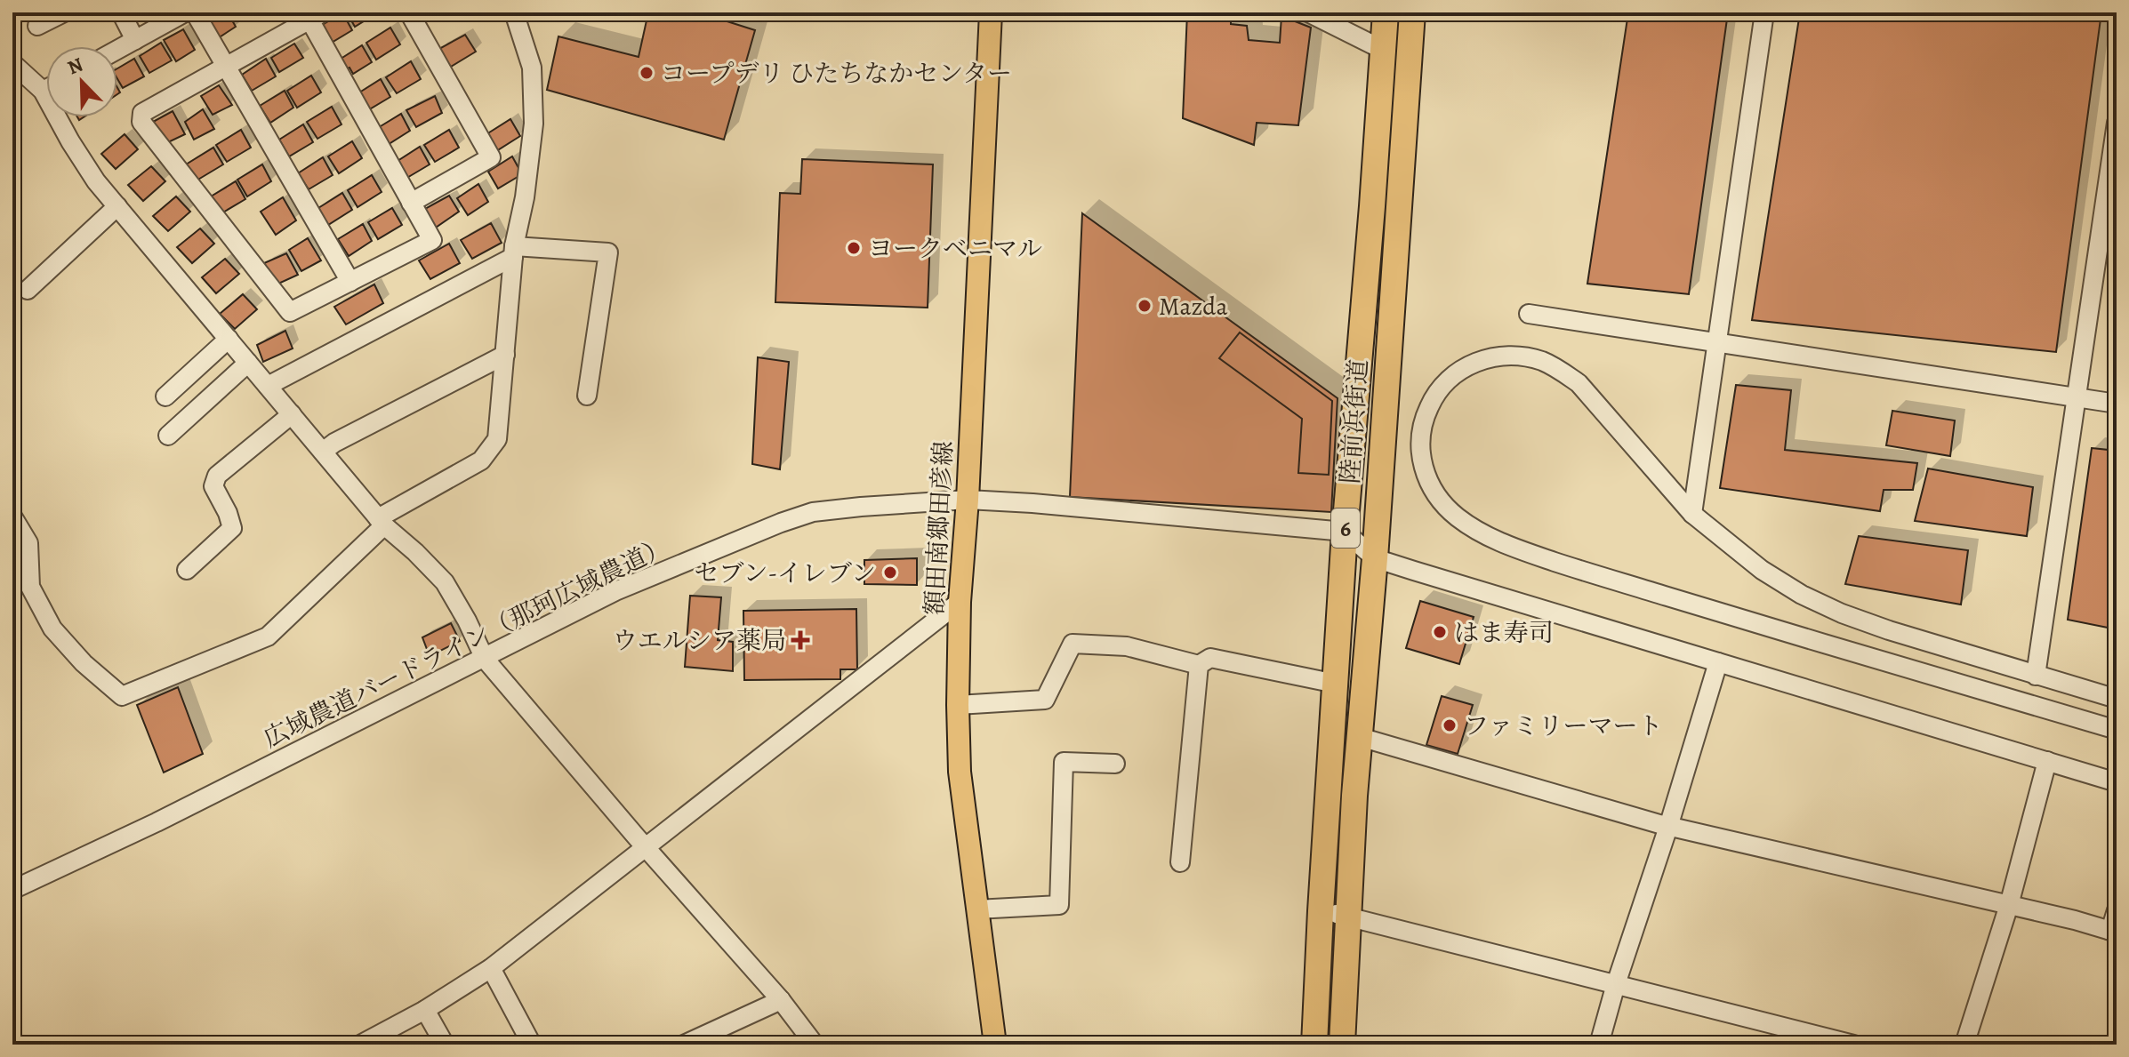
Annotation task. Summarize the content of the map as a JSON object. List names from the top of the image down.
{
  "streets": {
    "highway": ["陸前浜街道", "6"],
    "main road": ["額田南郷田彦線"],
    "street": ["広域農道バードライン（那珂広域農道）"]
  },
  "crossings": [
    ["陸前浜街道", "広域農道バードライン（那珂広域農道）"],
    ["額田南郷田彦線", "広域農道バードライン（那珂広域農道）"]
  ],
  "places": {
    "other": [
      "コープデリ ひたちなかセンター",
      "ヨークベニマル",
      "Mazda",
      "セブン-イレブン",
      "はま寿司",
      "ファミリーマート"
    ],
    "health": ["ウエルシア薬局"]
  },
  "north": "top left"
}
